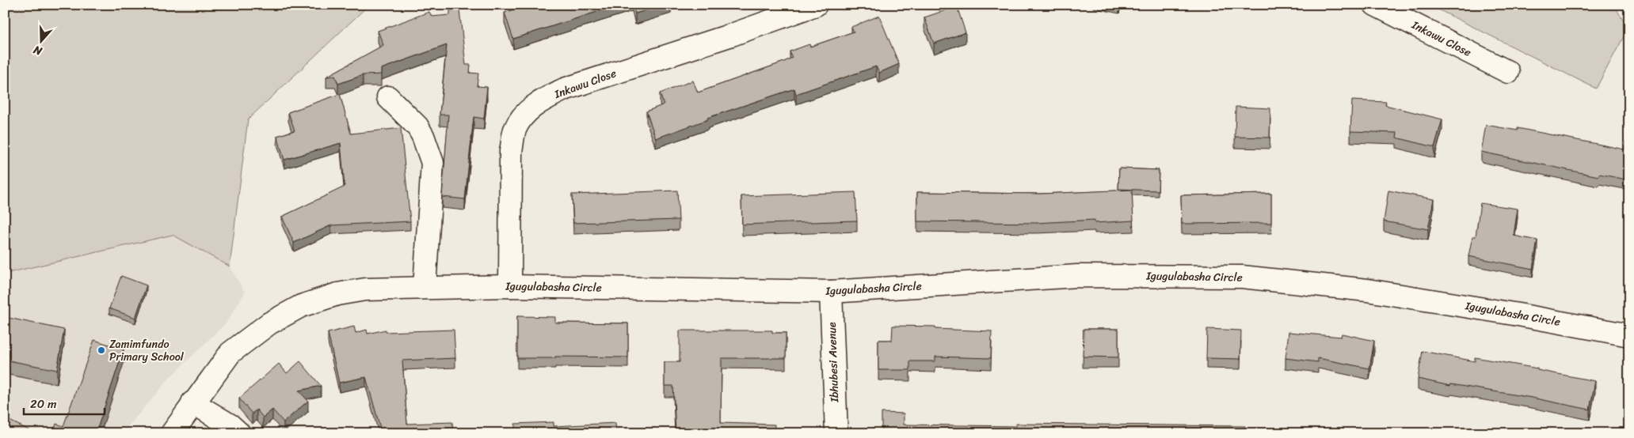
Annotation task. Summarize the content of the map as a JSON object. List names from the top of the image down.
{
  "streets": {
    "street": ["Inkawu Close", "Igugulabasha Circle", "Ibhubesi Avenue"]
  },
  "crossings": [
    ["Inkawu Close", "Igugulabasha Circle"],
    ["Igugulabasha Circle", "Ibhubesi Avenue"]
  ],
  "places": ["Zamimfundo Primary School"],
  "scale_bar": "20 m",
  "north": "bottom"
}
